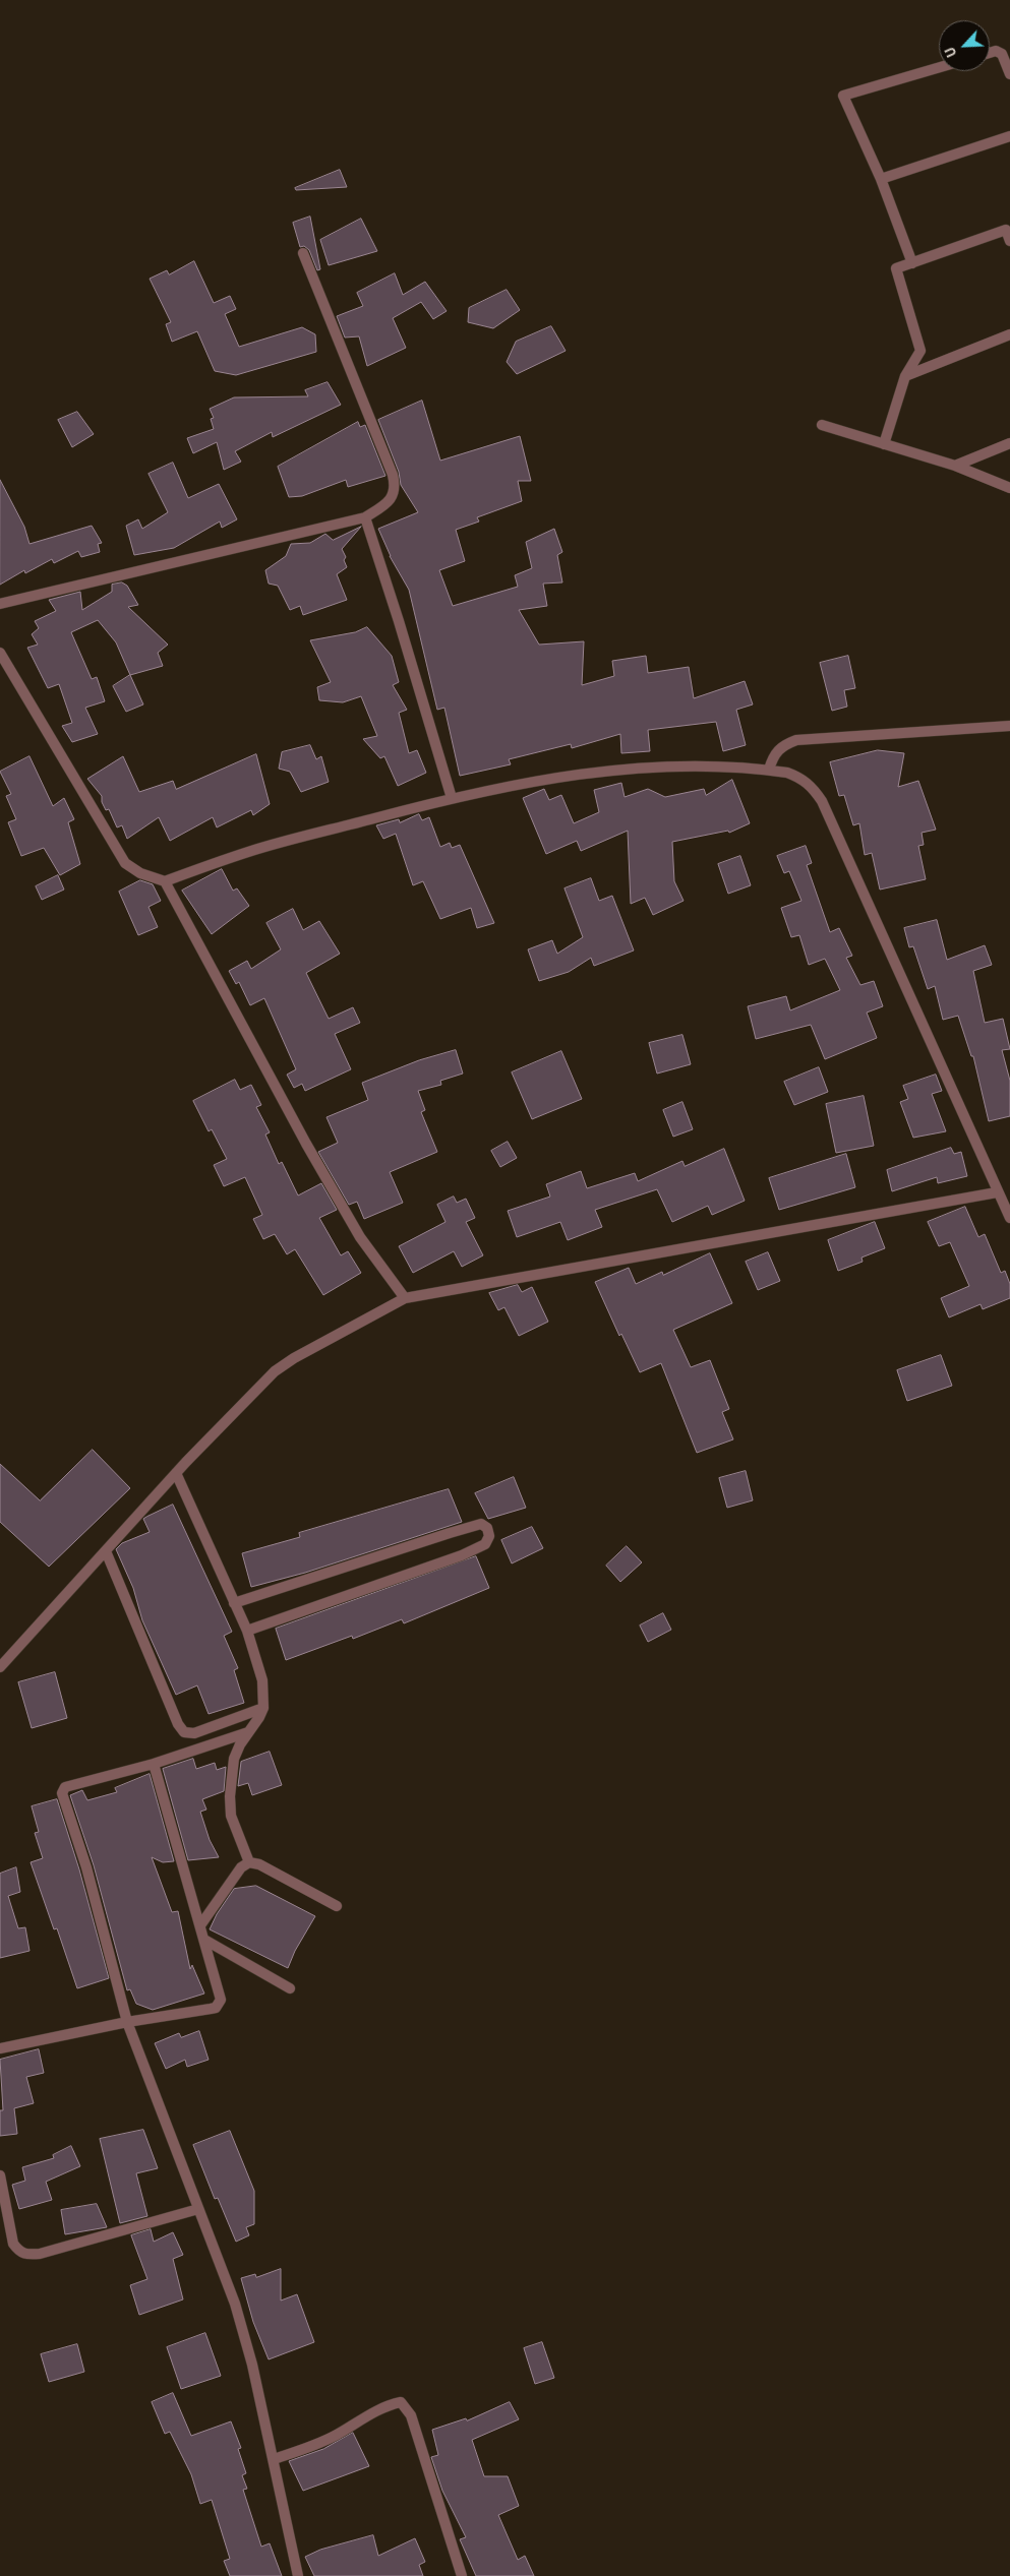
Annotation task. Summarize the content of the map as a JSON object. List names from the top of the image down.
{
  "north": "bottom left"
}
